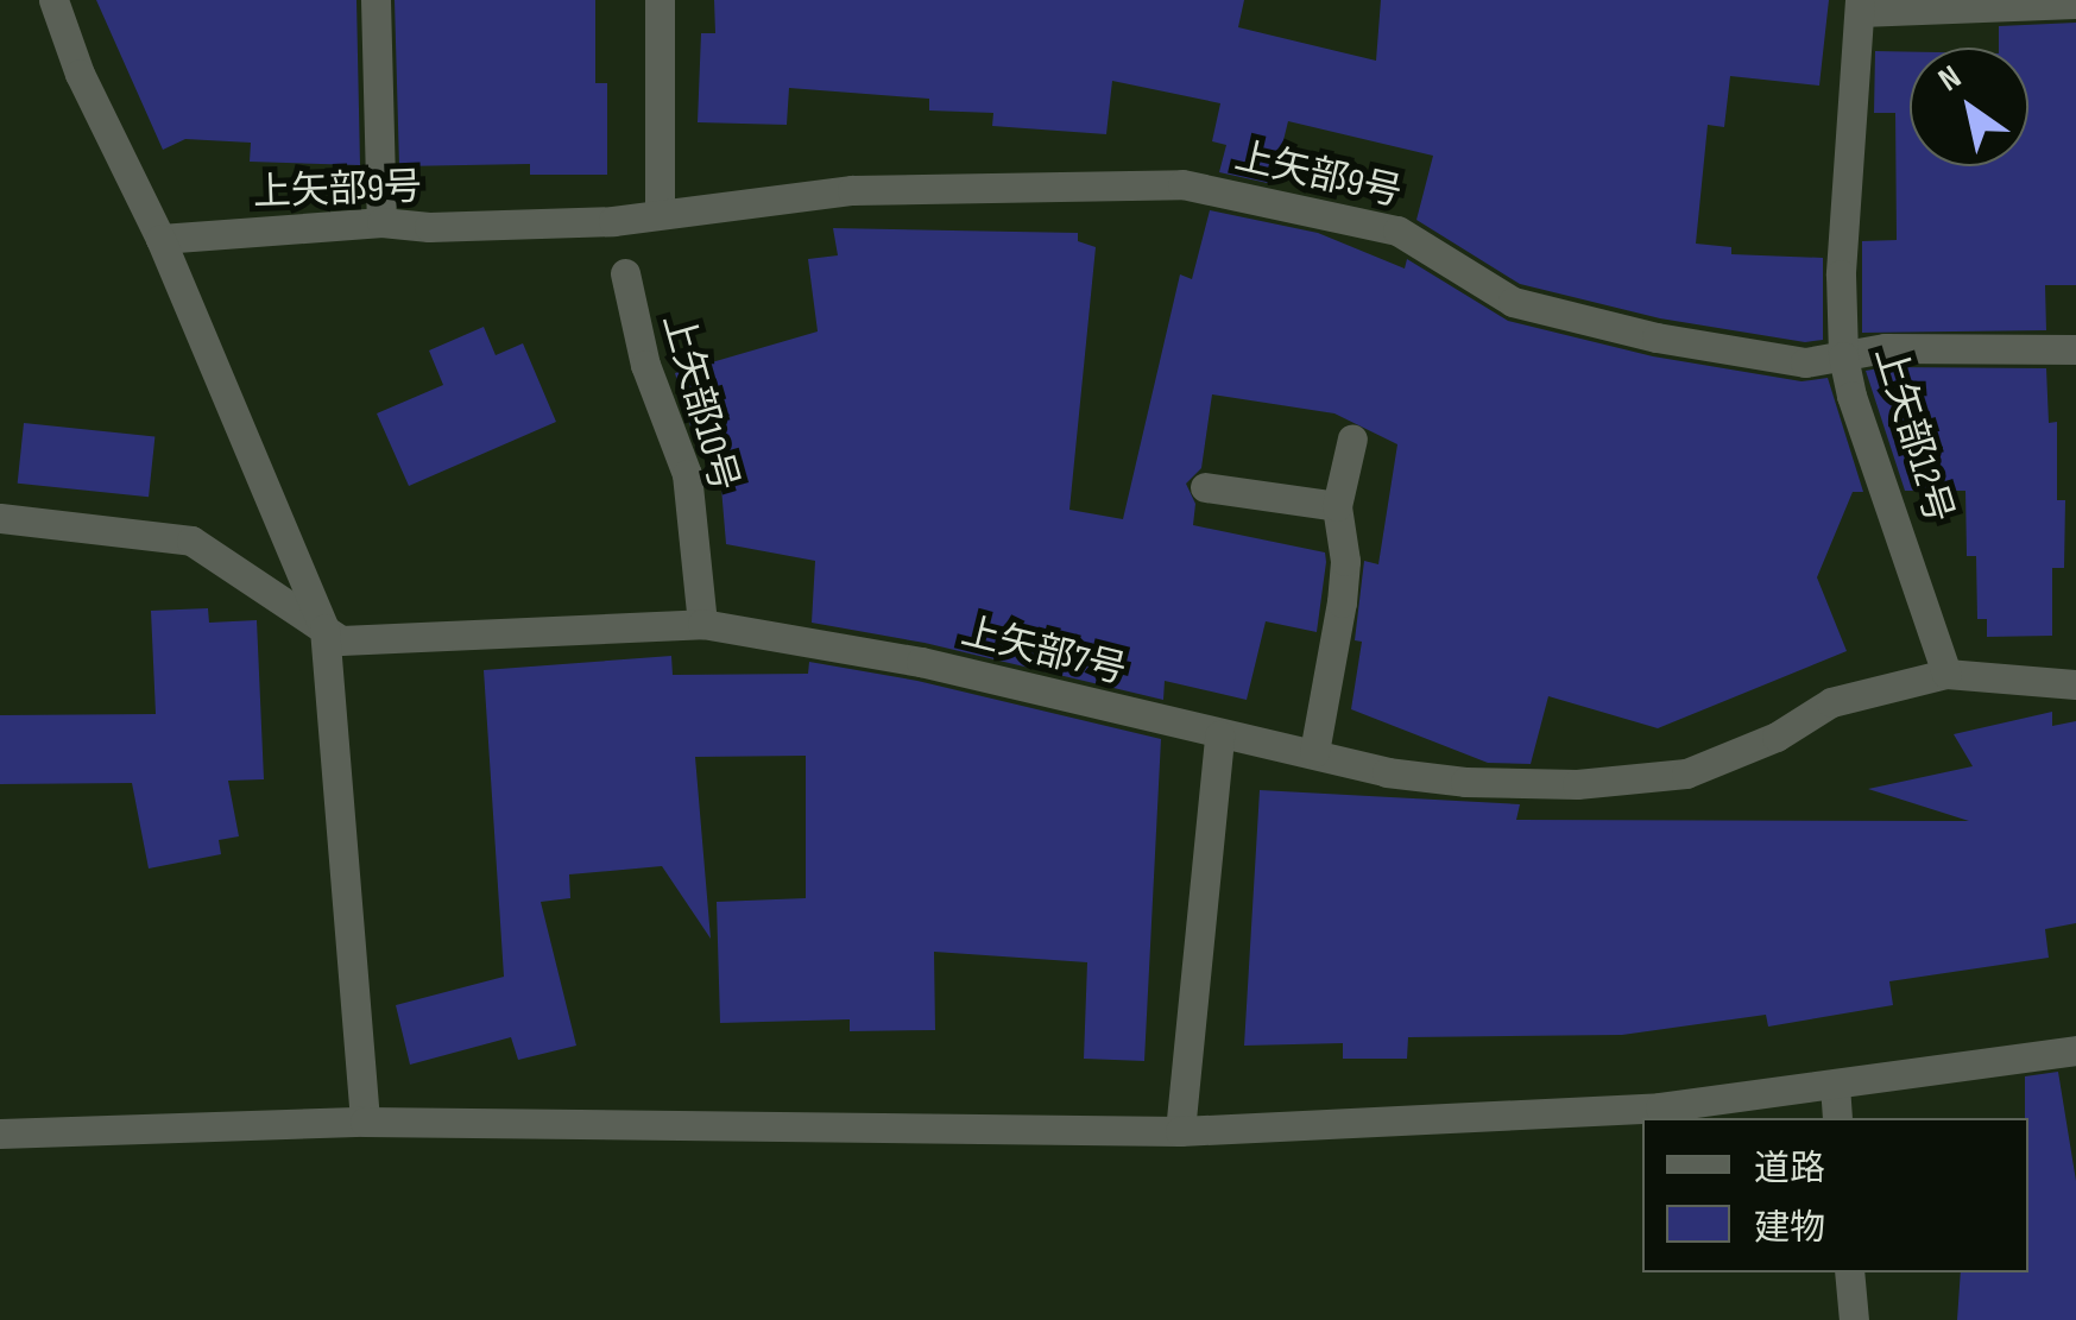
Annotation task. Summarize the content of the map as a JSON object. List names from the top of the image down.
{
  "streets": {
    "street": [
      "上矢部9号",
      "上矢部10号",
      "上矢部12号",
      "上矢部7号"
    ]
  },
  "crossings": [
    ["上矢部9号", "上矢部12号"],
    ["上矢部10号", "上矢部7号"],
    ["上矢部12号", "上矢部7号"]
  ],
  "legend": ["道路", "建物"],
  "north": "top left"
}
